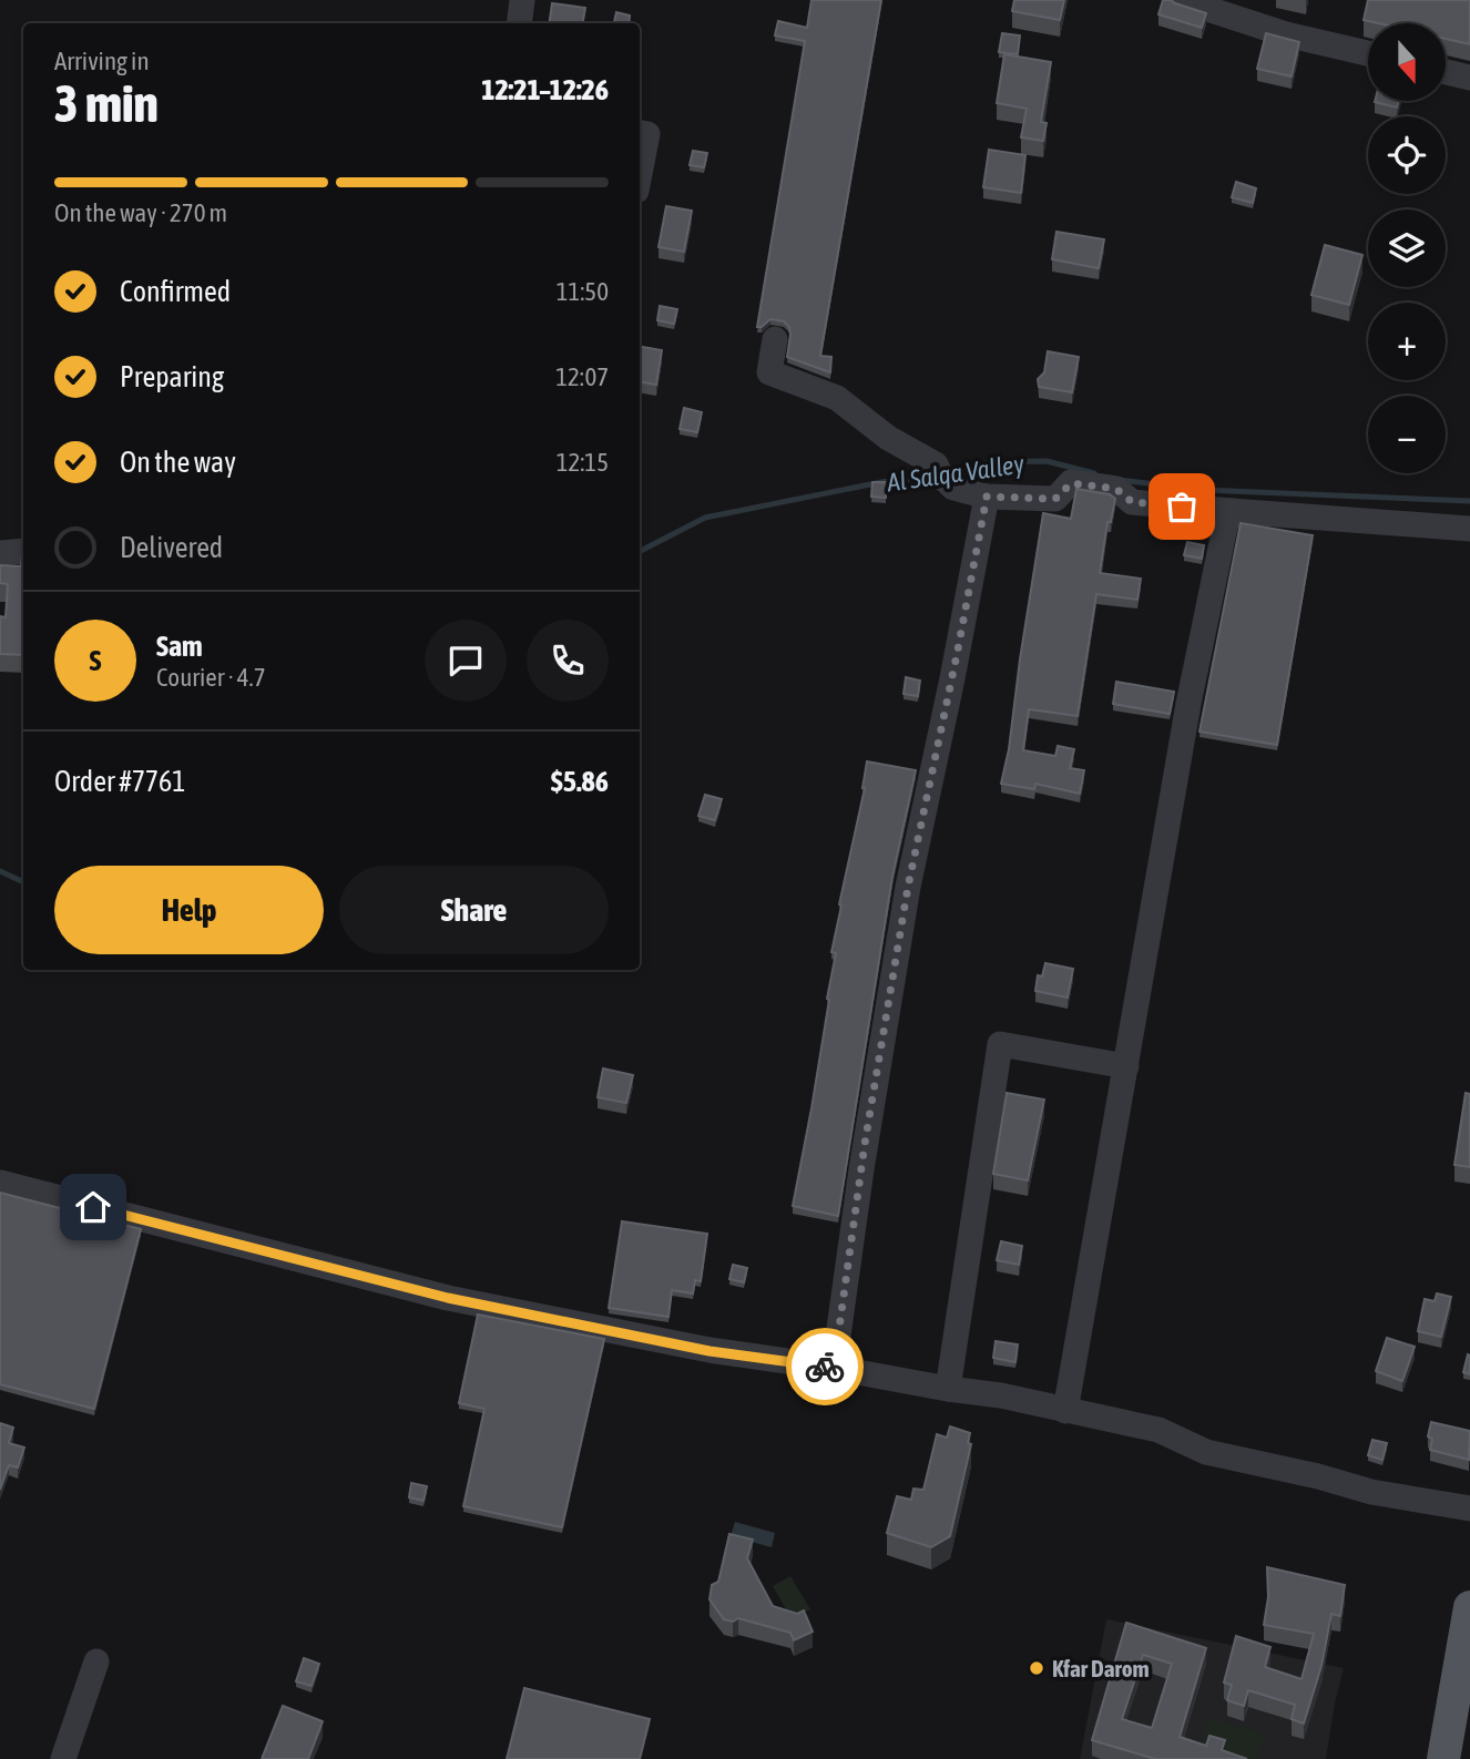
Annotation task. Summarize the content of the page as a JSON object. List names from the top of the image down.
{
  "water": ["Al Salqa Valley"],
  "places": ["Kfar Darom"],
  "north": "bottom",
  "page": {
    "map_buttons": ["+", "−"],
    "heading": ["3 min", "Arriving in", "12:21–12:26"],
    "panel": [
      "Sam",
      "Courier · 4.7",
      "Order #7761",
      "$5.86"
    ],
    "bar": "On the way · 270 m",
    "list": [
      ["Confirmed", "11:50"],
      ["Preparing", "12:07"],
      ["On the way", "12:15"],
      "Delivered"
    ],
    "round": "S",
    "buttons": ["Help", "Share"]
  }
}
